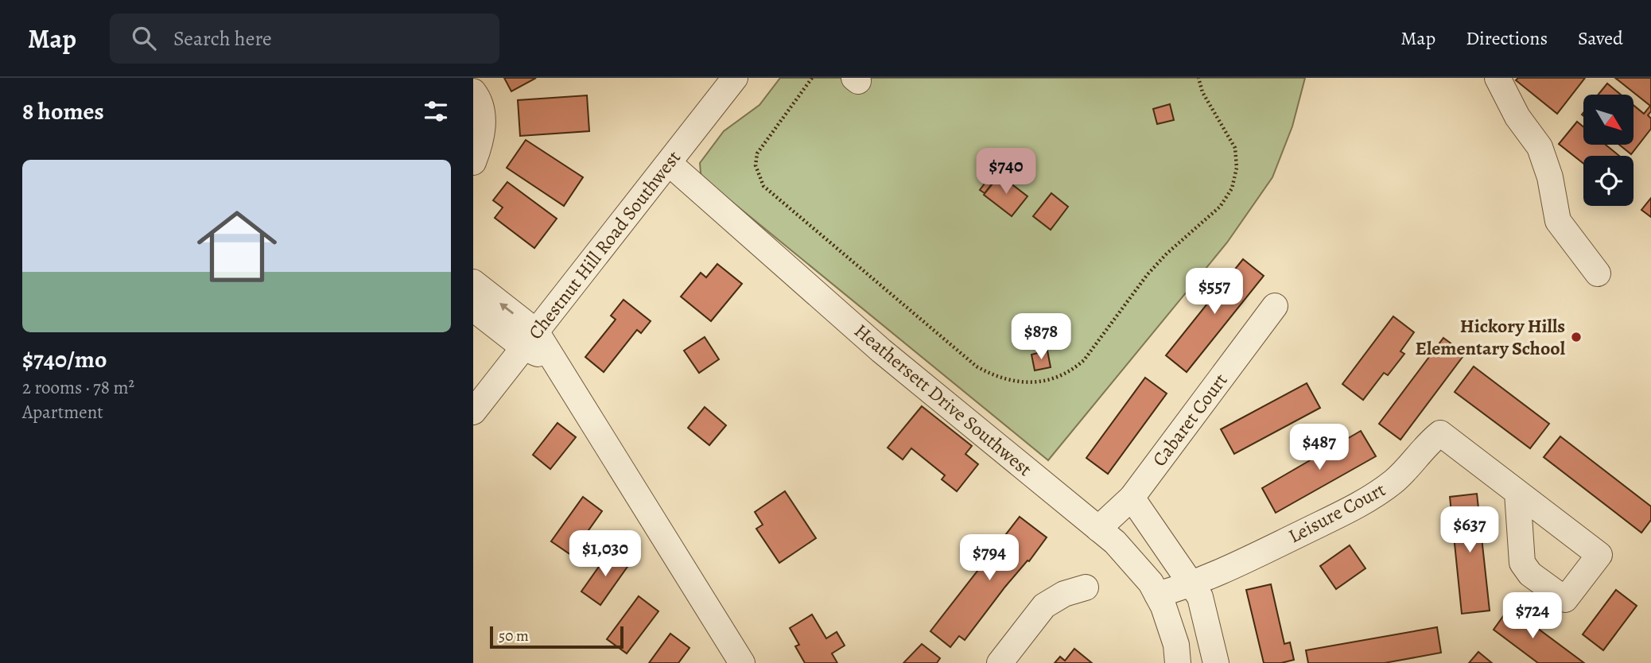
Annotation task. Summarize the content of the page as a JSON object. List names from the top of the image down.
{
  "streets": {
    "street": [
      "Chestnut Hill Road Southwest",
      "Heathersett Drive Southwest",
      "Cabaret Court",
      "Leisure Court"
    ]
  },
  "crossings": [
    ["Chestnut Hill Road Southwest", "Heathersett Drive Southwest"],
    ["Heathersett Drive Southwest", "Cabaret Court"],
    ["Heathersett Drive Southwest", "Leisure Court"]
  ],
  "places": ["Hickory Hills Elementary School"],
  "scale_bar": "50 m",
  "north": "bottom right",
  "page": {
    "header": "Map",
    "search": "Search here",
    "nav": ["Map", "Directions", "Saved"],
    "heading": "8 homes",
    "list": [
      {
        "name": "$740/mo",
        "note": "2 rooms · 78 m² · Apartment"
      }
    ],
    "price": [
      "$740",
      "$557",
      "$878",
      "$487",
      "$637",
      "$1,030",
      "$794",
      "$724"
    ],
    "scale": "50 m"
  }
}
